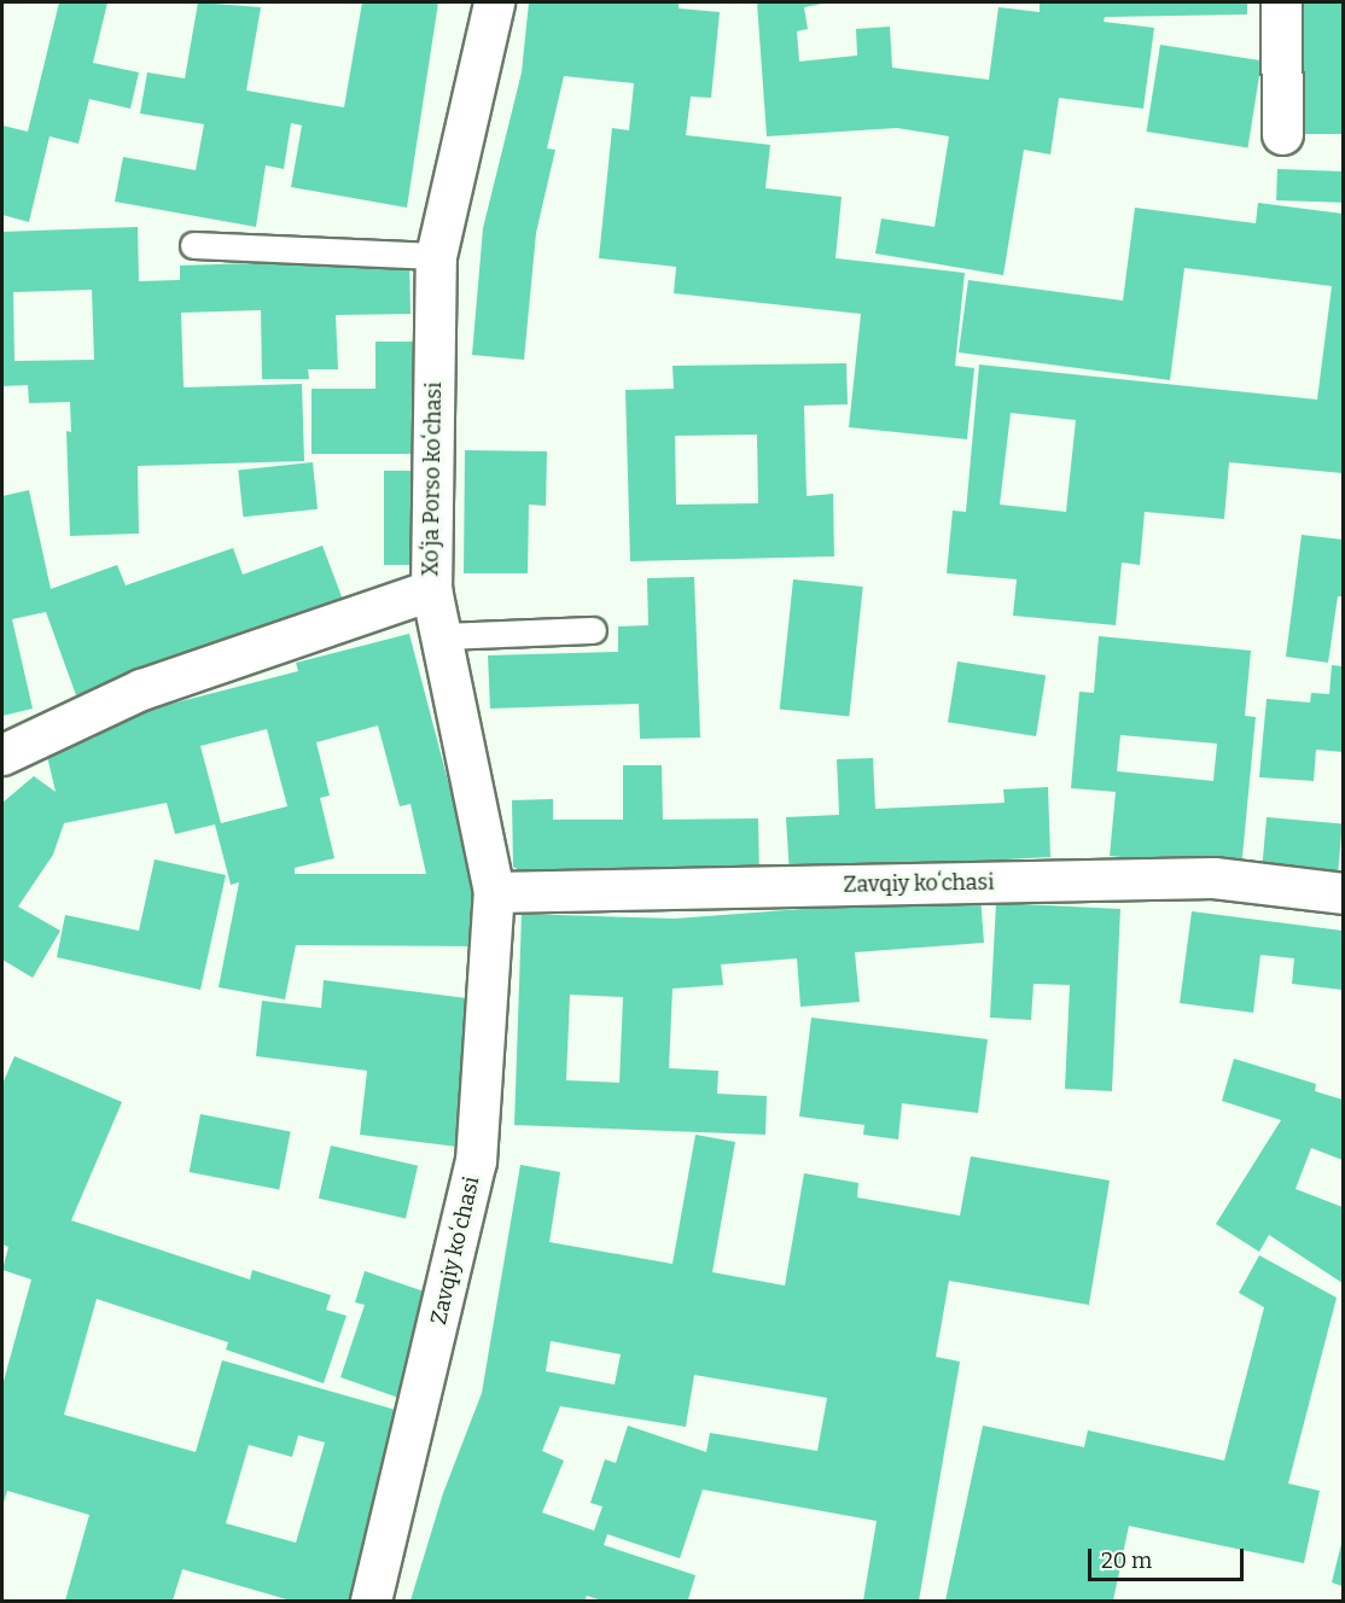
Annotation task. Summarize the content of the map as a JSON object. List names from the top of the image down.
{
  "streets": {
    "street": ["Xoʻja Porso koʻchasi", "Zavqiy koʻchasi"]
  },
  "crossings": [
    ["Xoʻja Porso koʻchasi", "Zavqiy koʻchasi"]
  ],
  "scale_bar": "20 m"
}
